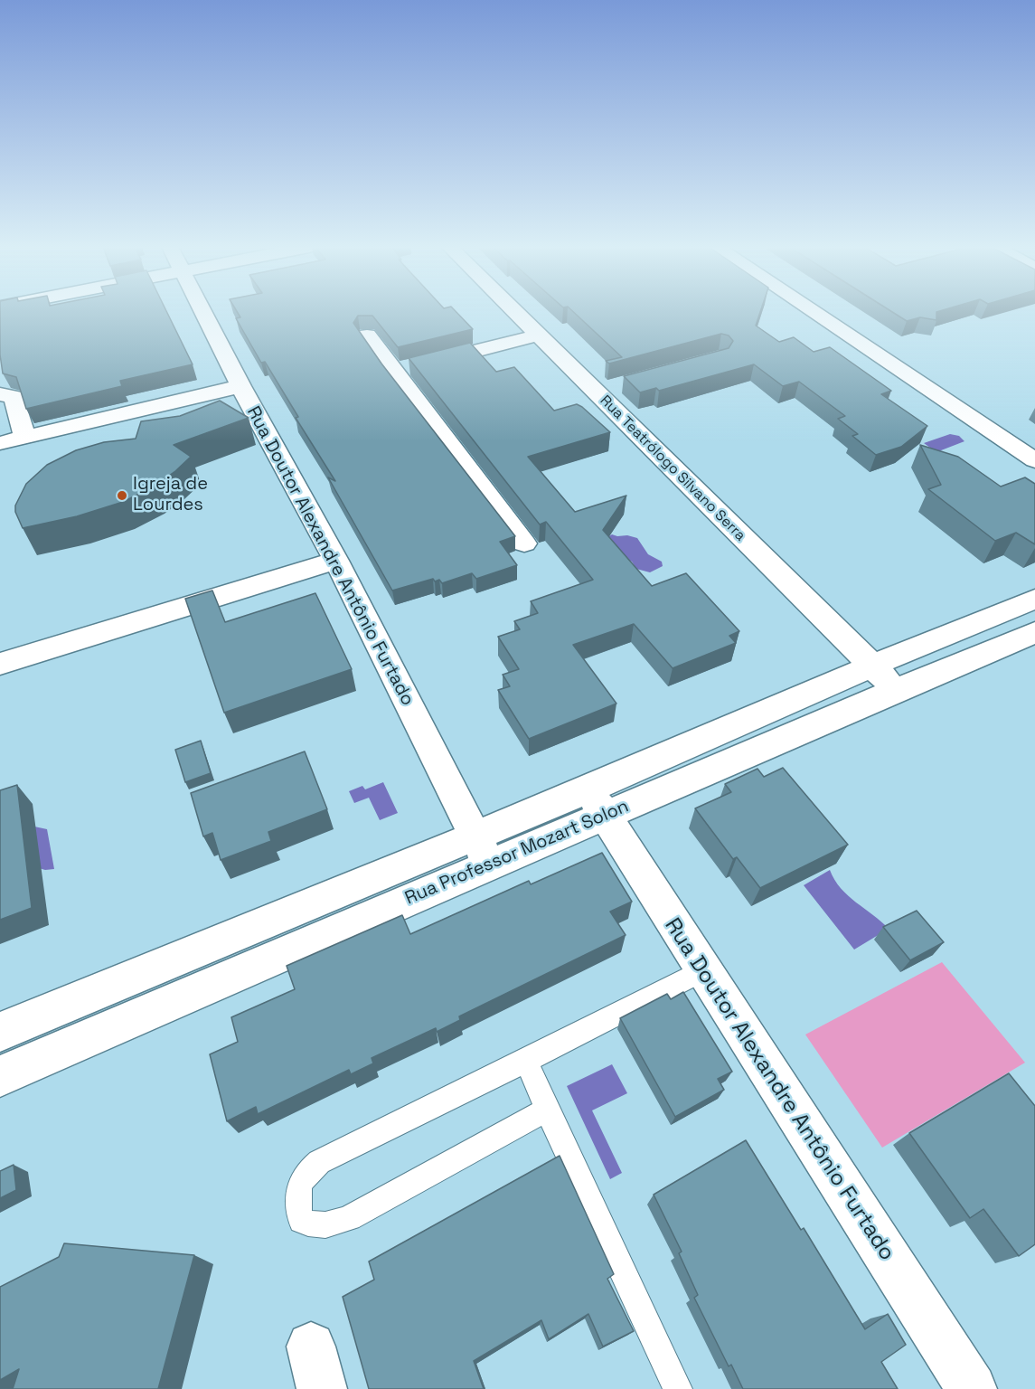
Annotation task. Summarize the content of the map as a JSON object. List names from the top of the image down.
{
  "streets": {
    "street": ["Rua Teatrólogo Silvano Serra", "Rua Doutor Alexandre Antônio Furtado", "Rua Professor Mozart Solon"]
  },
  "crossings": [
    ["Rua Teatrólogo Silvano Serra", "Rua Professor Mozart Solon"],
    ["Rua Doutor Alexandre Antônio Furtado", "Rua Professor Mozart Solon"]
  ],
  "places": ["Igreja de Lourdes"]
}
